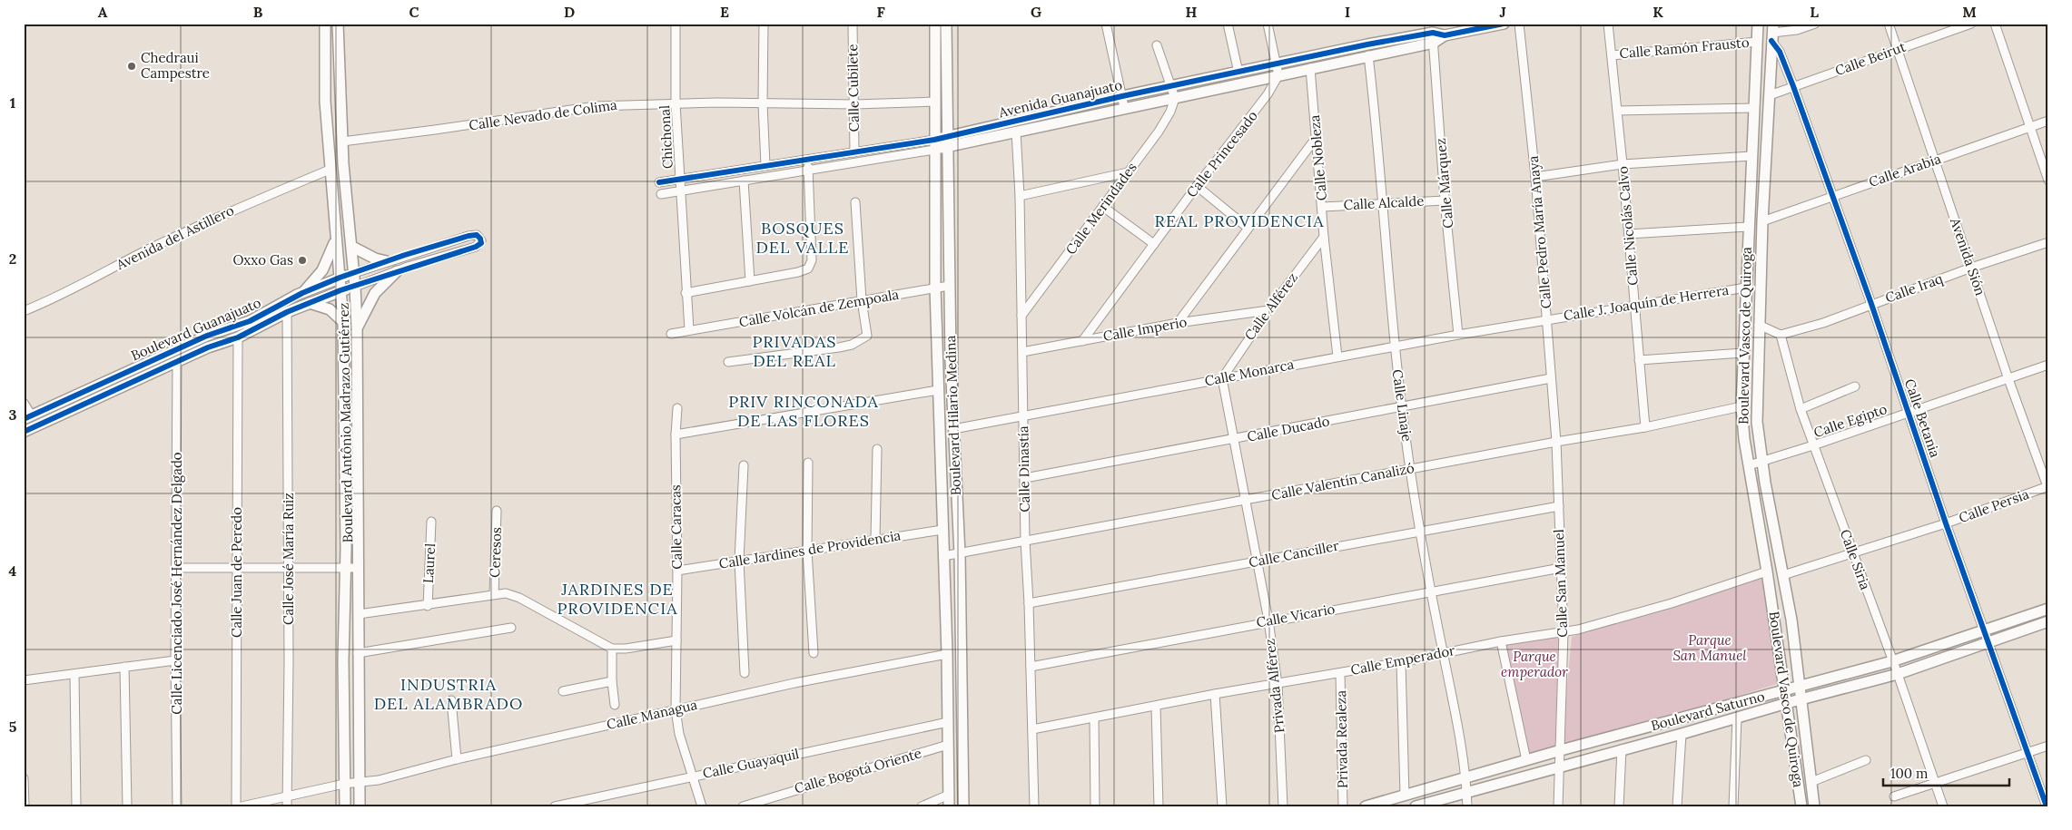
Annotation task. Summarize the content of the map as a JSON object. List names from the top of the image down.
{
  "streets": {
    "street": [
      "Calle Ramón Frausto",
      "Calle Beirut",
      "Calle Cubilete",
      "Avenida Guanajuato",
      "Calle Nevado de Colima",
      "Chichonal",
      "Calle Princesado",
      "Calle Nobleza",
      "Calle Arabia",
      "Calle Márquez",
      "Calle Alcalde",
      "Calle Merindades",
      "Calle Nicolás Calvo",
      "Calle Pedro María Anaya",
      "Avenida del Astillero",
      "Avenida Sión",
      "Calle Iraq",
      "Calle J. Joaquín de Herrera",
      "Calle Alférez",
      "Calle Volcán de Zempoala",
      "Boulevard Guanajuato",
      "Calle Imperio",
      "Boulevard Vasco de Quiroga",
      "Calle Monarca",
      "Calle Linaje",
      "Boulevard Hilario Medina",
      "Calle Betania",
      "Calle Egipto",
      "Boulevard Antônio Madrazo Gutiérrez",
      "Calle Ducado",
      "Calle Dinastía",
      "Calle Valentín Canalizó",
      "Calle Persia",
      "Calle Caracas",
      "Calle Jardines de Providencia",
      "Ceresos",
      "Calle Canciller",
      "Calle José María Ruiz",
      "Calle Siria",
      "Laurel",
      "Calle Juan de Peredo",
      "Calle Licenciado José Hernández Delgado",
      "Calle San Manuel",
      "Calle Vicario",
      "Calle Emperador",
      "Privada Alférez",
      "Boulevard Saturno",
      "Calle Managua",
      "Privada Realeza",
      "Calle Guayaquil",
      "Calle Bogotá Oriente"
    ]
  },
  "crossings": [
    ["Calle Ramón Frausto", "Calle Nicolás Calvo"],
    ["Calle Ramón Frausto", "Boulevard Vasco de Quiroga"],
    ["Calle Beirut", "Avenida Sión"],
    ["Calle Beirut", "Boulevard Vasco de Quiroga"],
    ["Calle Beirut", "Calle Betania"],
    ["Calle Cubilete", "Avenida Guanajuato"],
    ["Calle Cubilete", "Calle Nevado de Colima"],
    ["Avenida Guanajuato", "Chichonal"],
    ["Avenida Guanajuato", "Calle Princesado"],
    ["Avenida Guanajuato", "Calle Nobleza"],
    ["Avenida Guanajuato", "Calle Márquez"],
    ["Avenida Guanajuato", "Calle Merindades"],
    ["Avenida Guanajuato", "Calle Linaje"],
    ["Avenida Guanajuato", "Boulevard Hilario Medina"],
    ["Avenida Guanajuato", "Calle Dinastía"],
    ["Calle Nevado de Colima", "Chichonal"],
    ["Calle Nevado de Colima", "Boulevard Hilario Medina"],
    ["Calle Nevado de Colima", "Boulevard Antônio Madrazo Gutiérrez"],
    ["Chichonal", "Calle Volcán de Zempoala"],
    ["Calle Princesado", "Calle Imperio"],
    ["Calle Nobleza", "Calle Alcalde"],
    ["Calle Nobleza", "Calle Alférez"],
    ["Calle Nobleza", "Calle Monarca"],
    ["Calle Arabia", "Avenida Sión"],
    ["Calle Arabia", "Boulevard Vasco de Quiroga"],
    ["Calle Arabia", "Calle Betania"],
    ["Calle Márquez", "Calle Alcalde"],
    ["Calle Márquez", "Calle Monarca"],
    ["Calle Alcalde", "Calle Linaje"],
    ["Calle Merindades", "Calle Dinastía"],
    ["Calle Nicolás Calvo", "Calle J. Joaquín de Herrera"],
    ["Calle Nicolás Calvo", "Calle Valentín Canalizó"],
    ["Calle Pedro María Anaya", "Calle J. Joaquín de Herrera"],
    ["Calle Pedro María Anaya", "Calle Monarca"],
    ["Calle Pedro María Anaya", "Calle Ducado"],
    ["Calle Pedro María Anaya", "Calle Valentín Canalizó"],
    ["Calle Pedro María Anaya", "Calle San Manuel"],
    ["Avenida del Astillero", "Boulevard Antônio Madrazo Gutiérrez"],
    ["Avenida Sión", "Calle Iraq"],
    ["Avenida Sión", "Calle Egipto"],
    ["Avenida Sión", "Calle Persia"],
    ["Calle Iraq", "Calle Betania"],
    ["Calle Iraq", "Calle Siria"],
    ["Calle J. Joaquín de Herrera", "Boulevard Vasco de Quiroga"],
    ["Calle J. Joaquín de Herrera", "Calle Monarca"],
    ["Calle Alférez", "Calle Imperio"],
    ["Calle Alférez", "Calle Monarca"],
    ["Calle Alférez", "Privada Alférez"],
    ["Calle Volcán de Zempoala", "Boulevard Hilario Medina"],
    ["Boulevard Guanajuato", "Boulevard Antônio Madrazo Gutiérrez"],
    ["Boulevard Guanajuato", "Calle José María Ruiz"],
    ["Boulevard Guanajuato", "Calle Juan de Peredo"],
    ["Boulevard Guanajuato", "Calle Licenciado José Hernández Delgado"],
    ["Calle Imperio", "Calle Dinastía"],
    ["Boulevard Vasco de Quiroga", "Calle Betania"],
    ["Boulevard Vasco de Quiroga", "Calle Egipto"],
    ["Boulevard Vasco de Quiroga", "Calle Valentín Canalizó"],
    ["Boulevard Vasco de Quiroga", "Calle Persia"],
    ["Boulevard Vasco de Quiroga", "Calle Emperador"],
    ["Boulevard Vasco de Quiroga", "Boulevard Saturno"],
    ["Calle Monarca", "Calle Linaje"],
    ["Calle Monarca", "Boulevard Hilario Medina"],
    ["Calle Monarca", "Calle Dinastía"],
    ["Calle Monarca", "Privada Alférez"],
    ["Calle Linaje", "Calle Ducado"],
    ["Calle Linaje", "Calle Valentín Canalizó"],
    ["Calle Linaje", "Calle Canciller"],
    ["Calle Linaje", "Calle Vicario"],
    ["Calle Linaje", "Calle Emperador"],
    ["Calle Linaje", "Boulevard Saturno"],
    ["Boulevard Hilario Medina", "Calle Valentín Canalizó"],
    ["Boulevard Hilario Medina", "Calle Jardines de Providencia"],
    ["Boulevard Hilario Medina", "Calle Managua"],
    ["Boulevard Hilario Medina", "Calle Guayaquil"],
    ["Boulevard Hilario Medina", "Calle Bogotá Oriente"],
    ["Calle Betania", "Calle Egipto"],
    ["Calle Betania", "Calle Persia"],
    ["Calle Betania", "Boulevard Saturno"],
    ["Calle Egipto", "Calle Siria"],
    ["Boulevard Antônio Madrazo Gutiérrez", "Calle Managua"],
    ["Calle Ducado", "Calle Dinastía"],
    ["Calle Ducado", "Privada Alférez"],
    ["Calle Dinastía", "Calle Valentín Canalizó"],
    ["Calle Dinastía", "Calle Canciller"],
    ["Calle Dinastía", "Calle Vicario"],
    ["Calle Dinastía", "Calle Emperador"],
    ["Calle Valentín Canalizó", "Calle San Manuel"],
    ["Calle Valentín Canalizó", "Privada Alférez"],
    ["Calle Persia", "Calle Siria"],
    ["Calle Caracas", "Calle Jardines de Providencia"],
    ["Calle Caracas", "Calle Managua"],
    ["Calle Caracas", "Calle Guayaquil"],
    ["Calle Canciller", "Calle San Manuel"],
    ["Calle Canciller", "Privada Alférez"],
    ["Calle José María Ruiz", "Calle Managua"],
    ["Calle Siria", "Boulevard Saturno"],
    ["Calle San Manuel", "Calle Vicario"],
    ["Calle San Manuel", "Calle Emperador"],
    ["Calle San Manuel", "Boulevard Saturno"],
    ["Calle Vicario", "Privada Alférez"],
    ["Calle Emperador", "Privada Alférez"],
    ["Calle Emperador", "Privada Realeza"]
  ],
  "districts": [
    "REAL PROVIDENCIA",
    "BOSQUES DEL VALLE",
    "PRIVADAS DEL REAL",
    "PRIV RINCONADA DE LAS FLORES",
    "JARDINES DE PROVIDENCIA",
    "INDUSTRIA DEL ALAMBRADO"
  ],
  "parks": ["Parque San Manuel", "Parque emperador"],
  "places": ["Chedraui Campestre", "Oxxo Gas"],
  "scale_bar": "100 m",
  "grid": {
    "columns": [
      "A",
      "B",
      "C",
      "D",
      "E",
      "F",
      "G",
      "H",
      "I",
      "J",
      "K",
      "L",
      "M"
    ],
    "rows": [
      "1",
      "2",
      "3",
      "4",
      "5"
    ]
  }
}
